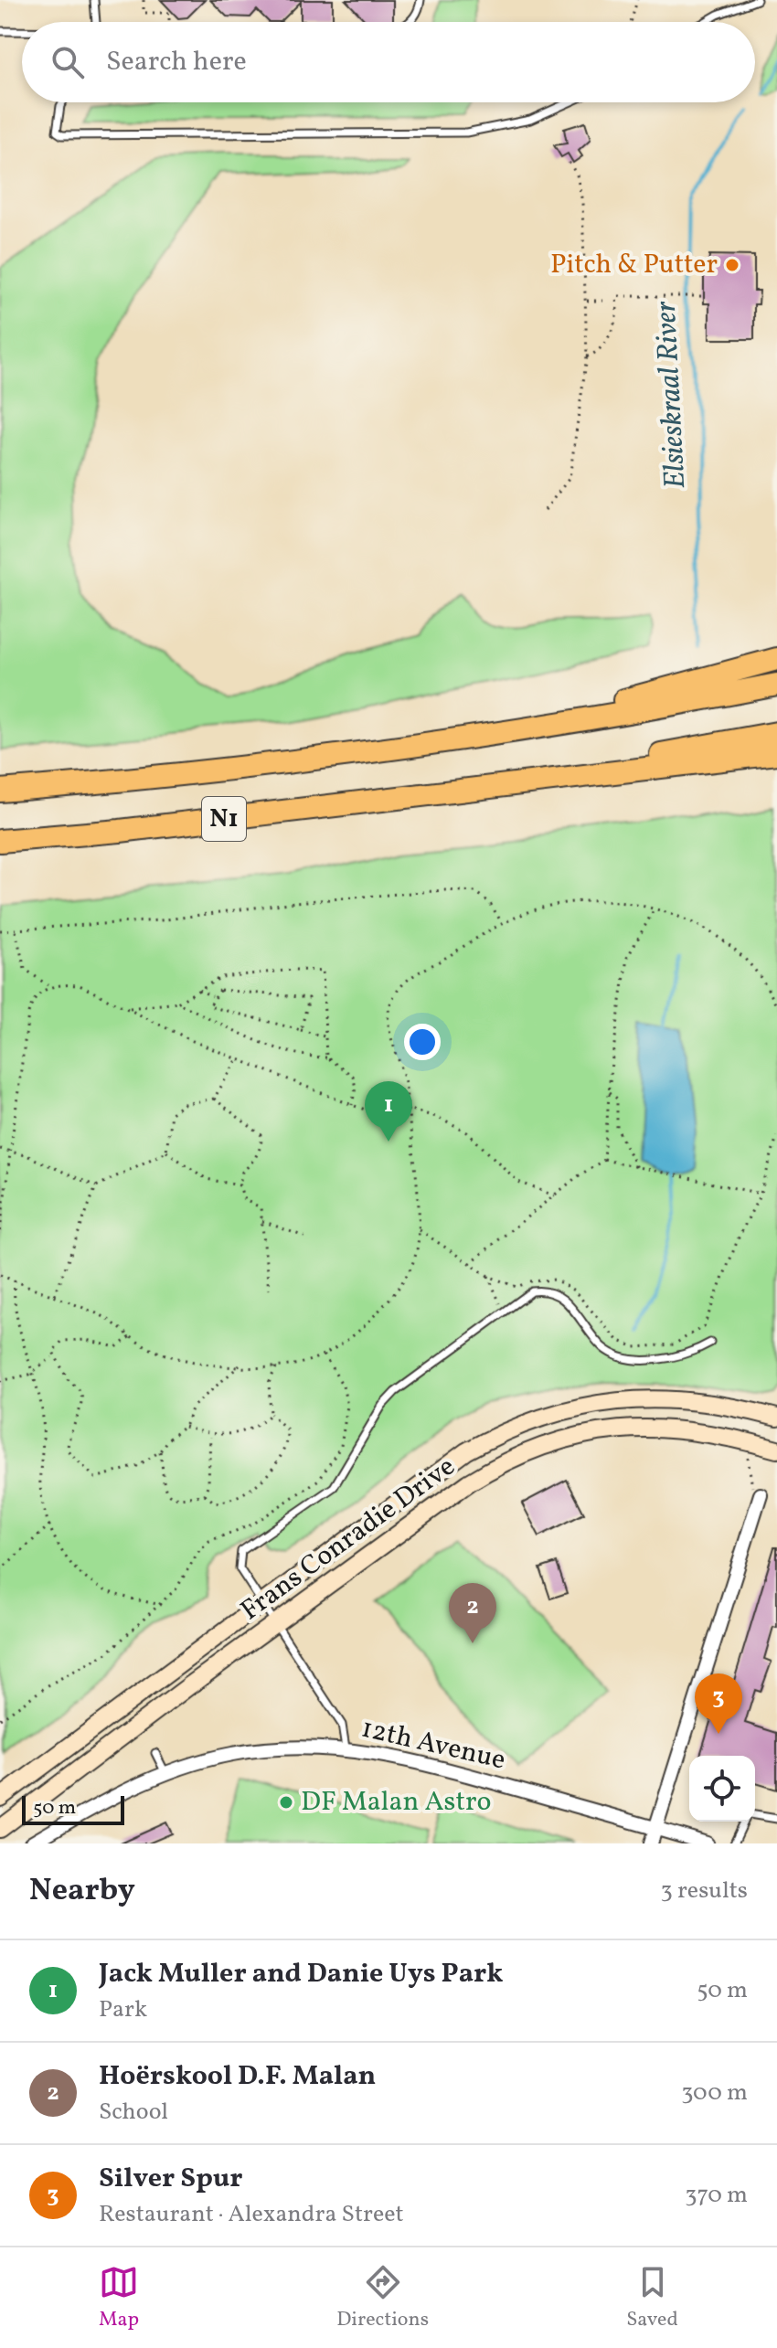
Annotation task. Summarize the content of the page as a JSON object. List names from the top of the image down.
{
  "streets": {
    "highway": ["N1"],
    "main road": ["Frans Conradie Drive"],
    "street": ["12th Avenue"]
  },
  "water": ["Elsieskraal River"],
  "places": ["Pitch & Putter", "DF Malan Astro"],
  "scale_bar": "50 m",
  "page": {
    "search": "Search here",
    "pins": ["1", "2", "3"],
    "scale": "50 m",
    "heading": ["Nearby", "3 results"],
    "list": [
      {
        "mark": "1",
        "name": "Jack Muller and Danie Uys Park",
        "note": "Park",
        "value": "50 m"
      },
      {
        "mark": "2",
        "name": "Hoërskool D.F. Malan",
        "note": "School",
        "value": "300 m"
      },
      {
        "mark": "3",
        "name": "Silver Spur",
        "note": "Restaurant · Alexandra Street",
        "value": "370 m"
      }
    ],
    "nav": ["Map", "Directions", "Saved"]
  }
}
